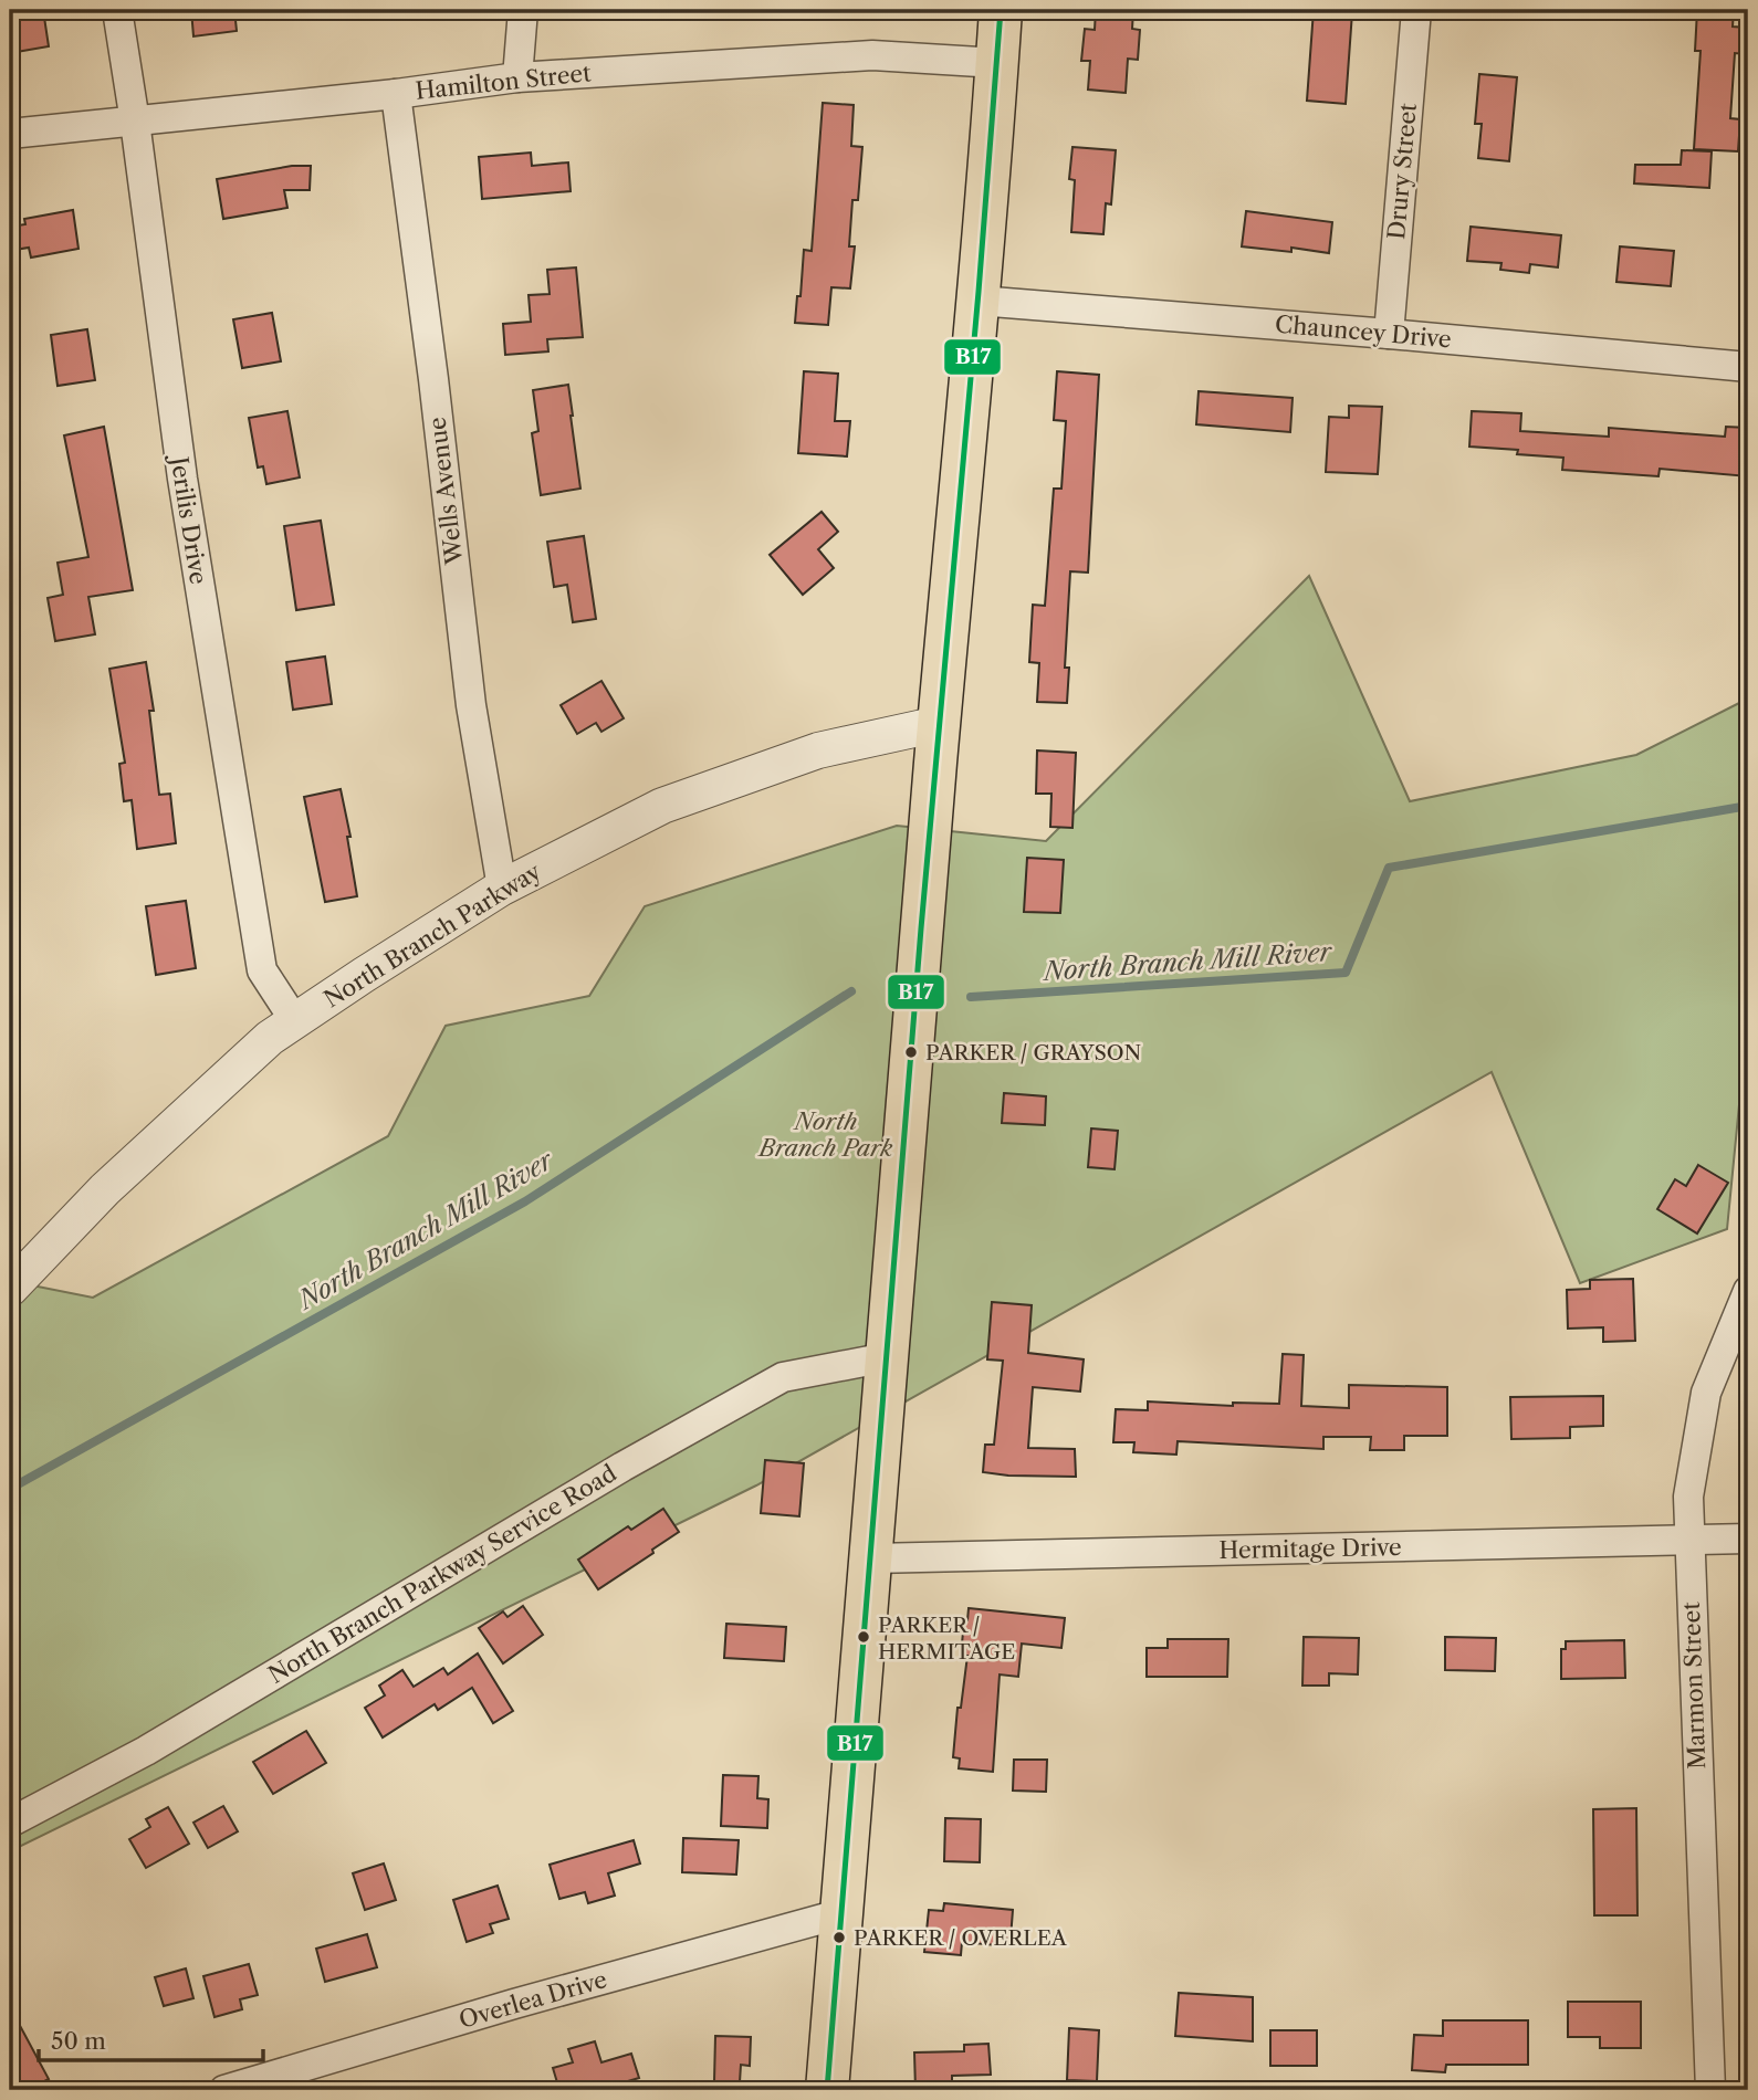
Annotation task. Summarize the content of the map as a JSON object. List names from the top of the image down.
{
  "streets": {
    "street": [
      "Hamilton Street",
      "Drury Street",
      "Chauncey Drive",
      "Wells Avenue",
      "Jerilis Drive",
      "North Branch Parkway",
      "Hermitage Drive",
      "North Branch Parkway Service Road",
      "Marmon Street",
      "Overlea Drive"
    ]
  },
  "crossings": [
    ["Hamilton Street", "Wells Avenue"],
    ["Hamilton Street", "Jerilis Drive"],
    ["Drury Street", "Chauncey Drive"],
    ["Wells Avenue", "North Branch Parkway"],
    ["Jerilis Drive", "North Branch Parkway"],
    ["Hermitage Drive", "Marmon Street"]
  ],
  "water": ["North Branch Mill River"],
  "parks": ["North Branch Park"],
  "places": ["PARKER / GRAYSON", "PARKER / HERMITAGE", "PARKER / OVERLEA"],
  "lines": ["transit line B17"],
  "scale_bar": "50 m"
}
